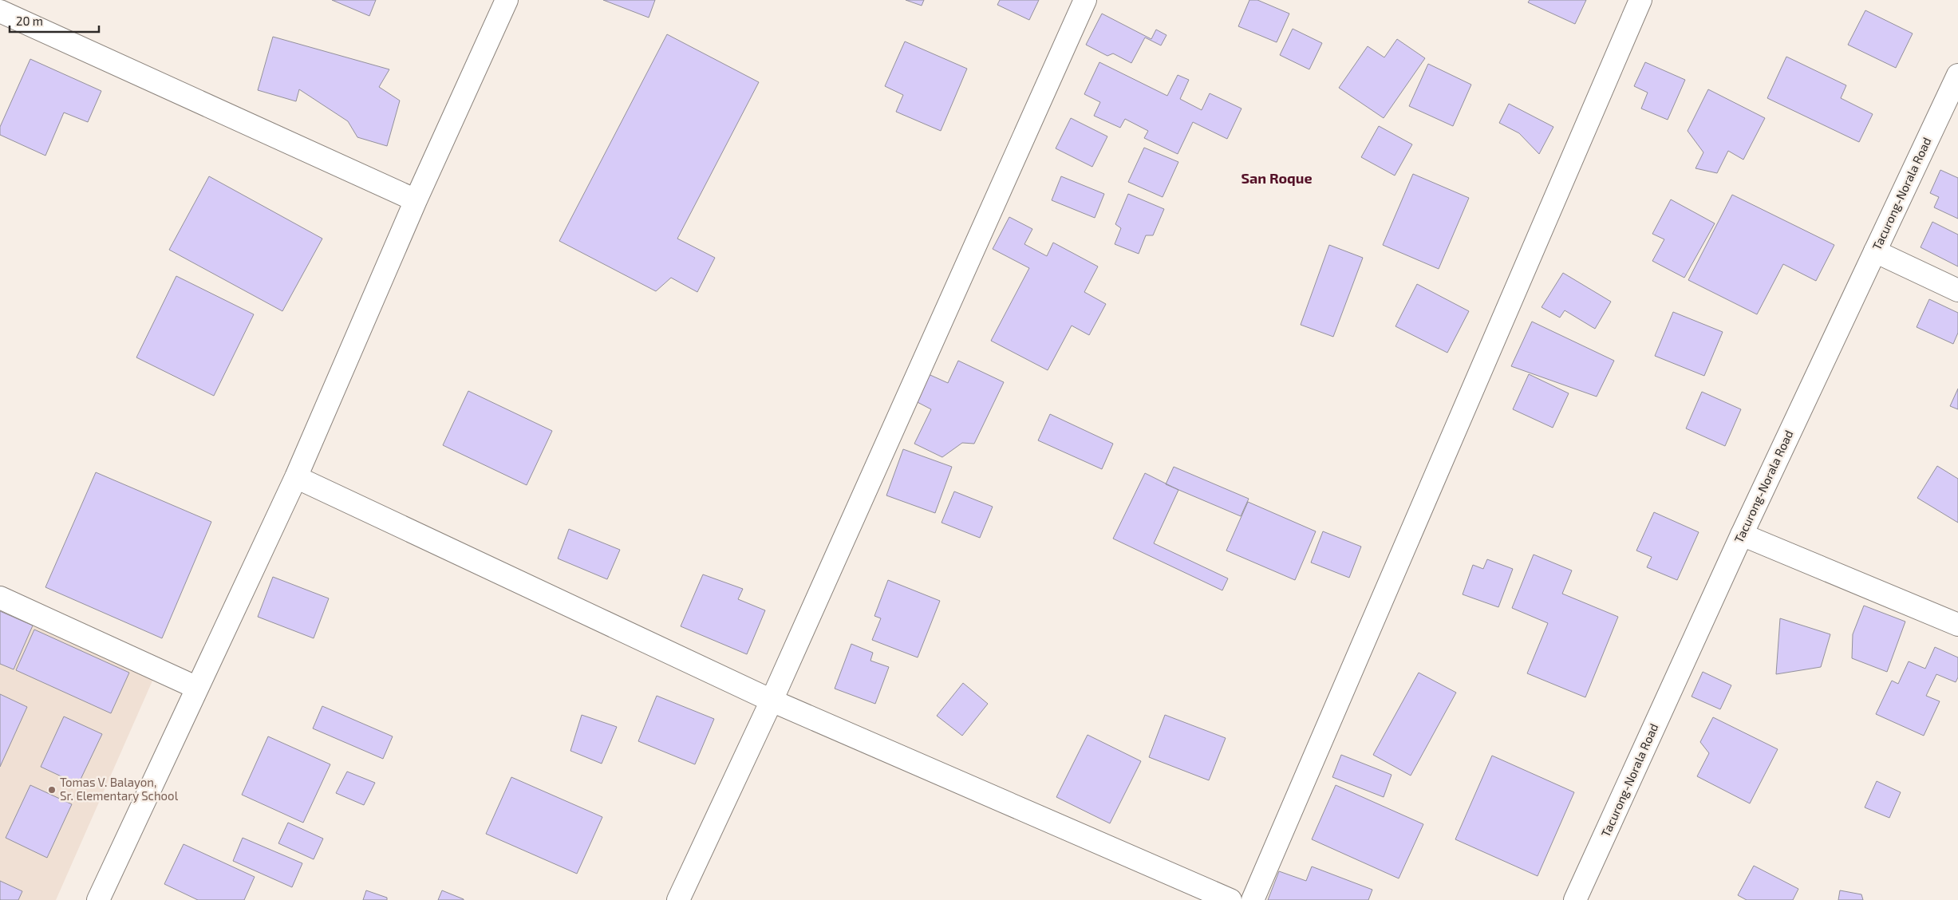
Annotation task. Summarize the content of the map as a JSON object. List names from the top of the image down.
{
  "streets": {
    "street": ["Tacurong-Norala Road"]
  },
  "districts": ["San Roque"],
  "places": ["Tomas V. Balayon, Sr. Elementary School"],
  "scale_bar": "20 m"
}
